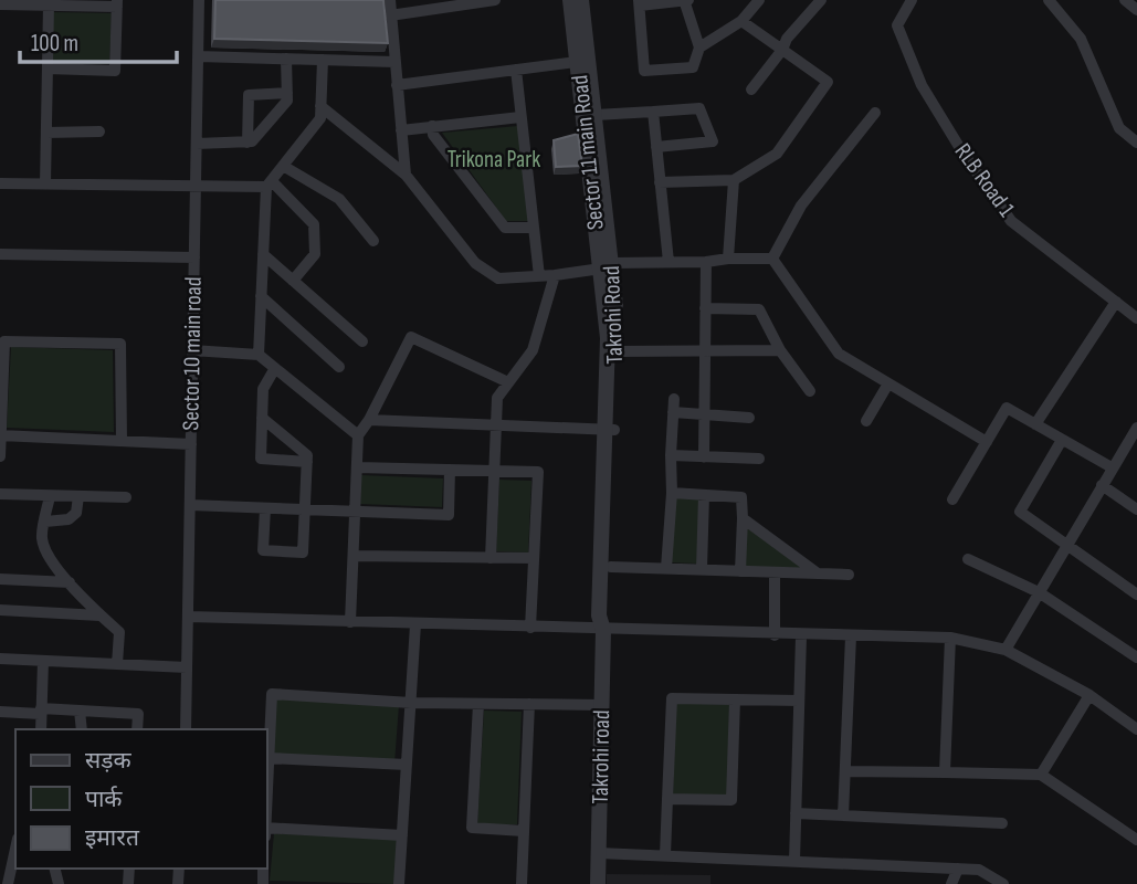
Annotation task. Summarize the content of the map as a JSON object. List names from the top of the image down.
{
  "streets": {
    "street": [
      "Sector 11 main Road",
      "RLB Road 1",
      "Takrohi Road",
      "Sector 10 main road",
      "Takrohi road"
    ]
  },
  "crossings": [
    ["Sector 11 main Road", "Takrohi Road"],
    ["Sector 11 main Road", "Takrohi road"],
    ["Takrohi Road", "Takrohi road"]
  ],
  "parks": ["Trikona Park"],
  "legend": ["सड़क", "पार्क", "इमारत"],
  "scale_bar": "100 m"
}
